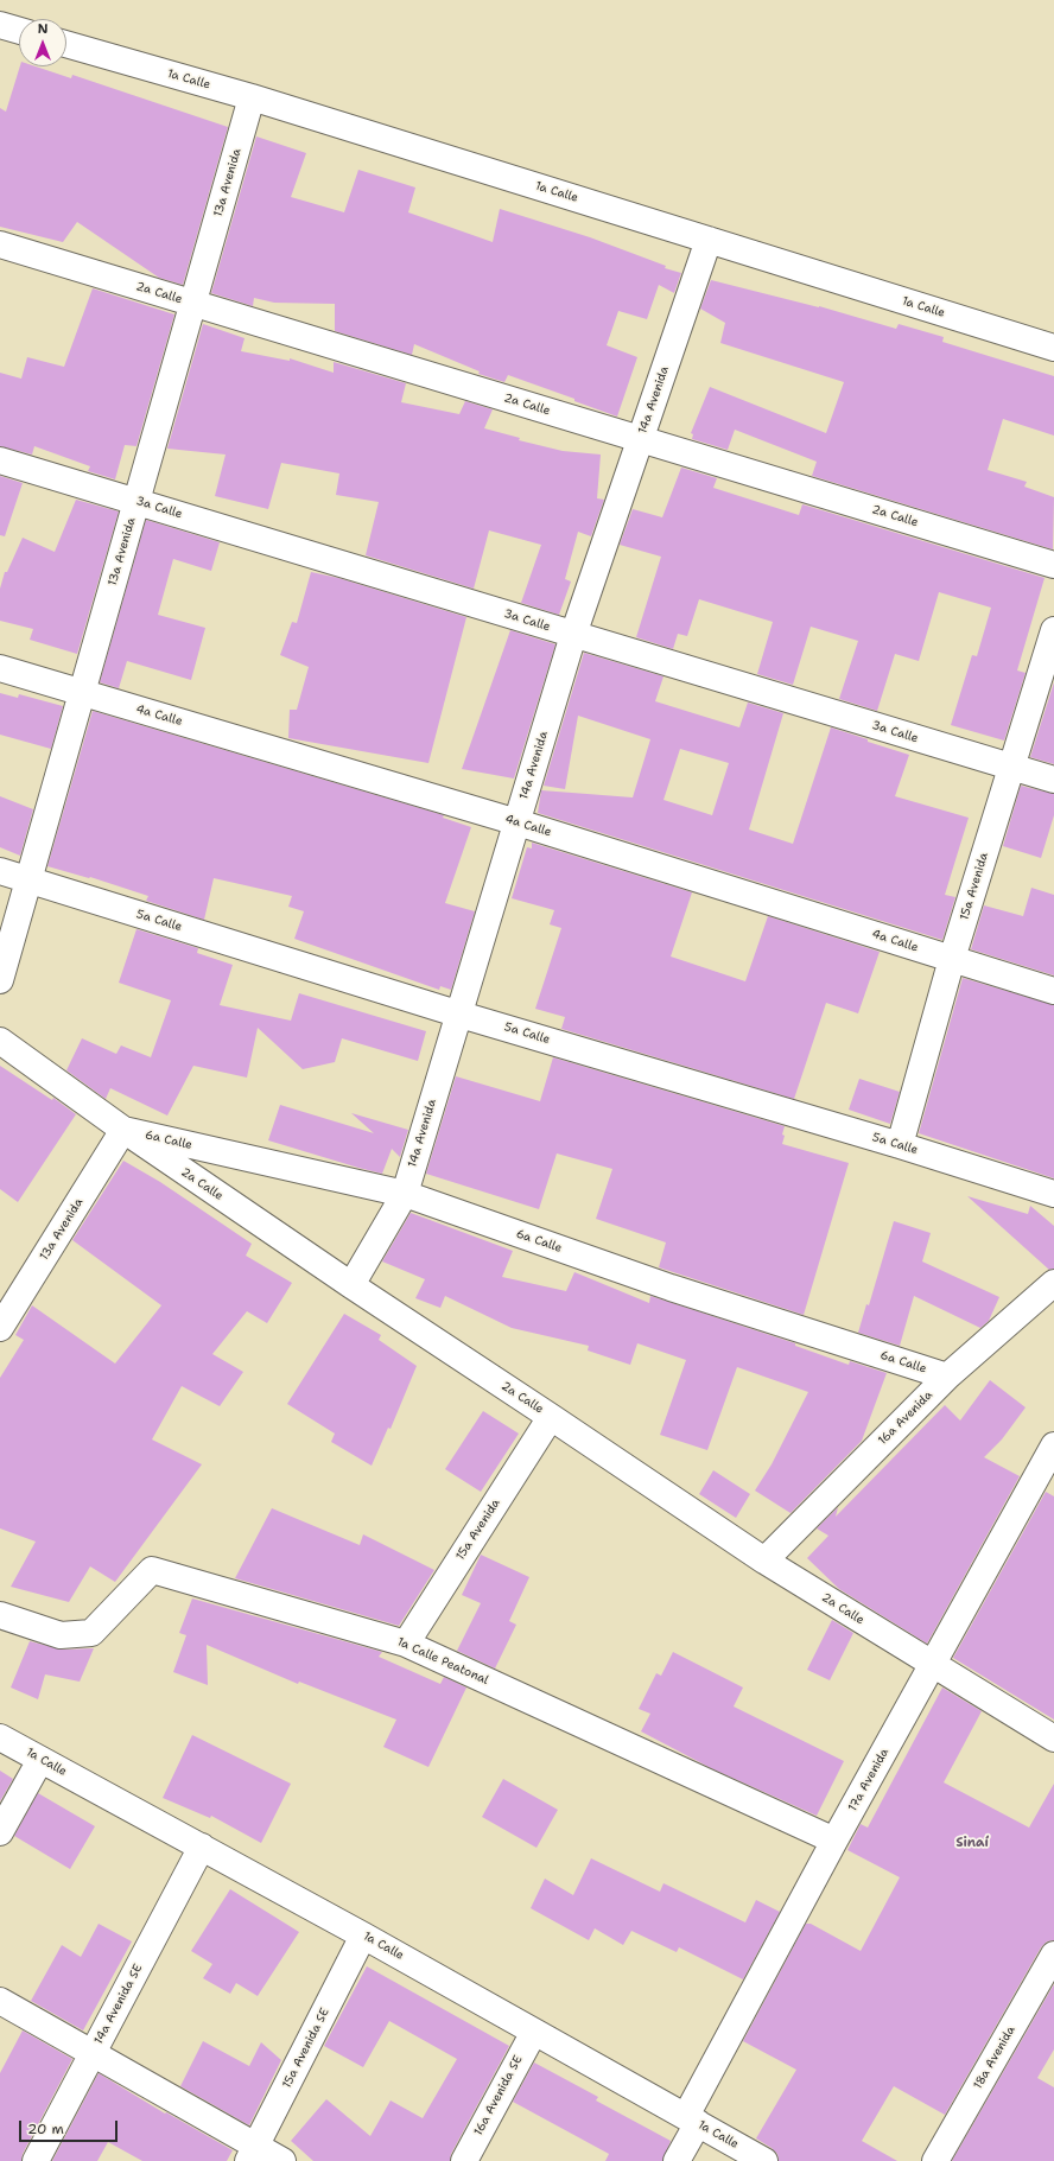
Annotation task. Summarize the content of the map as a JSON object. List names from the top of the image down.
{
  "streets": {
    "street": [
      "1a Calle",
      "13a Avenida",
      "2a Calle",
      "14a Avenida",
      "3a Calle",
      "4a Calle",
      "15a Avenida",
      "5a Calle",
      "6a Calle",
      "16a Avenida",
      "1a Calle Peatonal",
      "17a Avenida",
      "14a Avenida SE",
      "15a Avenida SE",
      "18a Avenida",
      "16a Avenida SE"
    ]
  },
  "crossings": [
    ["1a Calle", "13a Avenida"],
    ["1a Calle", "14a Avenida"],
    ["1a Calle", "17a Avenida"],
    ["1a Calle", "14a Avenida SE"],
    ["1a Calle", "15a Avenida SE"],
    ["1a Calle", "16a Avenida SE"],
    ["13a Avenida", "2a Calle"],
    ["13a Avenida", "3a Calle"],
    ["13a Avenida", "4a Calle"],
    ["13a Avenida", "5a Calle"],
    ["13a Avenida", "6a Calle"],
    ["2a Calle", "14a Avenida"],
    ["2a Calle", "15a Avenida"],
    ["2a Calle", "6a Calle"],
    ["2a Calle", "16a Avenida"],
    ["2a Calle", "17a Avenida"],
    ["14a Avenida", "3a Calle"],
    ["14a Avenida", "4a Calle"],
    ["14a Avenida", "5a Calle"],
    ["14a Avenida", "6a Calle"],
    ["3a Calle", "15a Avenida"],
    ["4a Calle", "15a Avenida"],
    ["15a Avenida", "5a Calle"],
    ["15a Avenida", "1a Calle Peatonal"],
    ["6a Calle", "16a Avenida"],
    ["1a Calle Peatonal", "17a Avenida"]
  ],
  "districts": ["Sinaí"],
  "scale_bar": "20 m",
  "north": "top"
}
